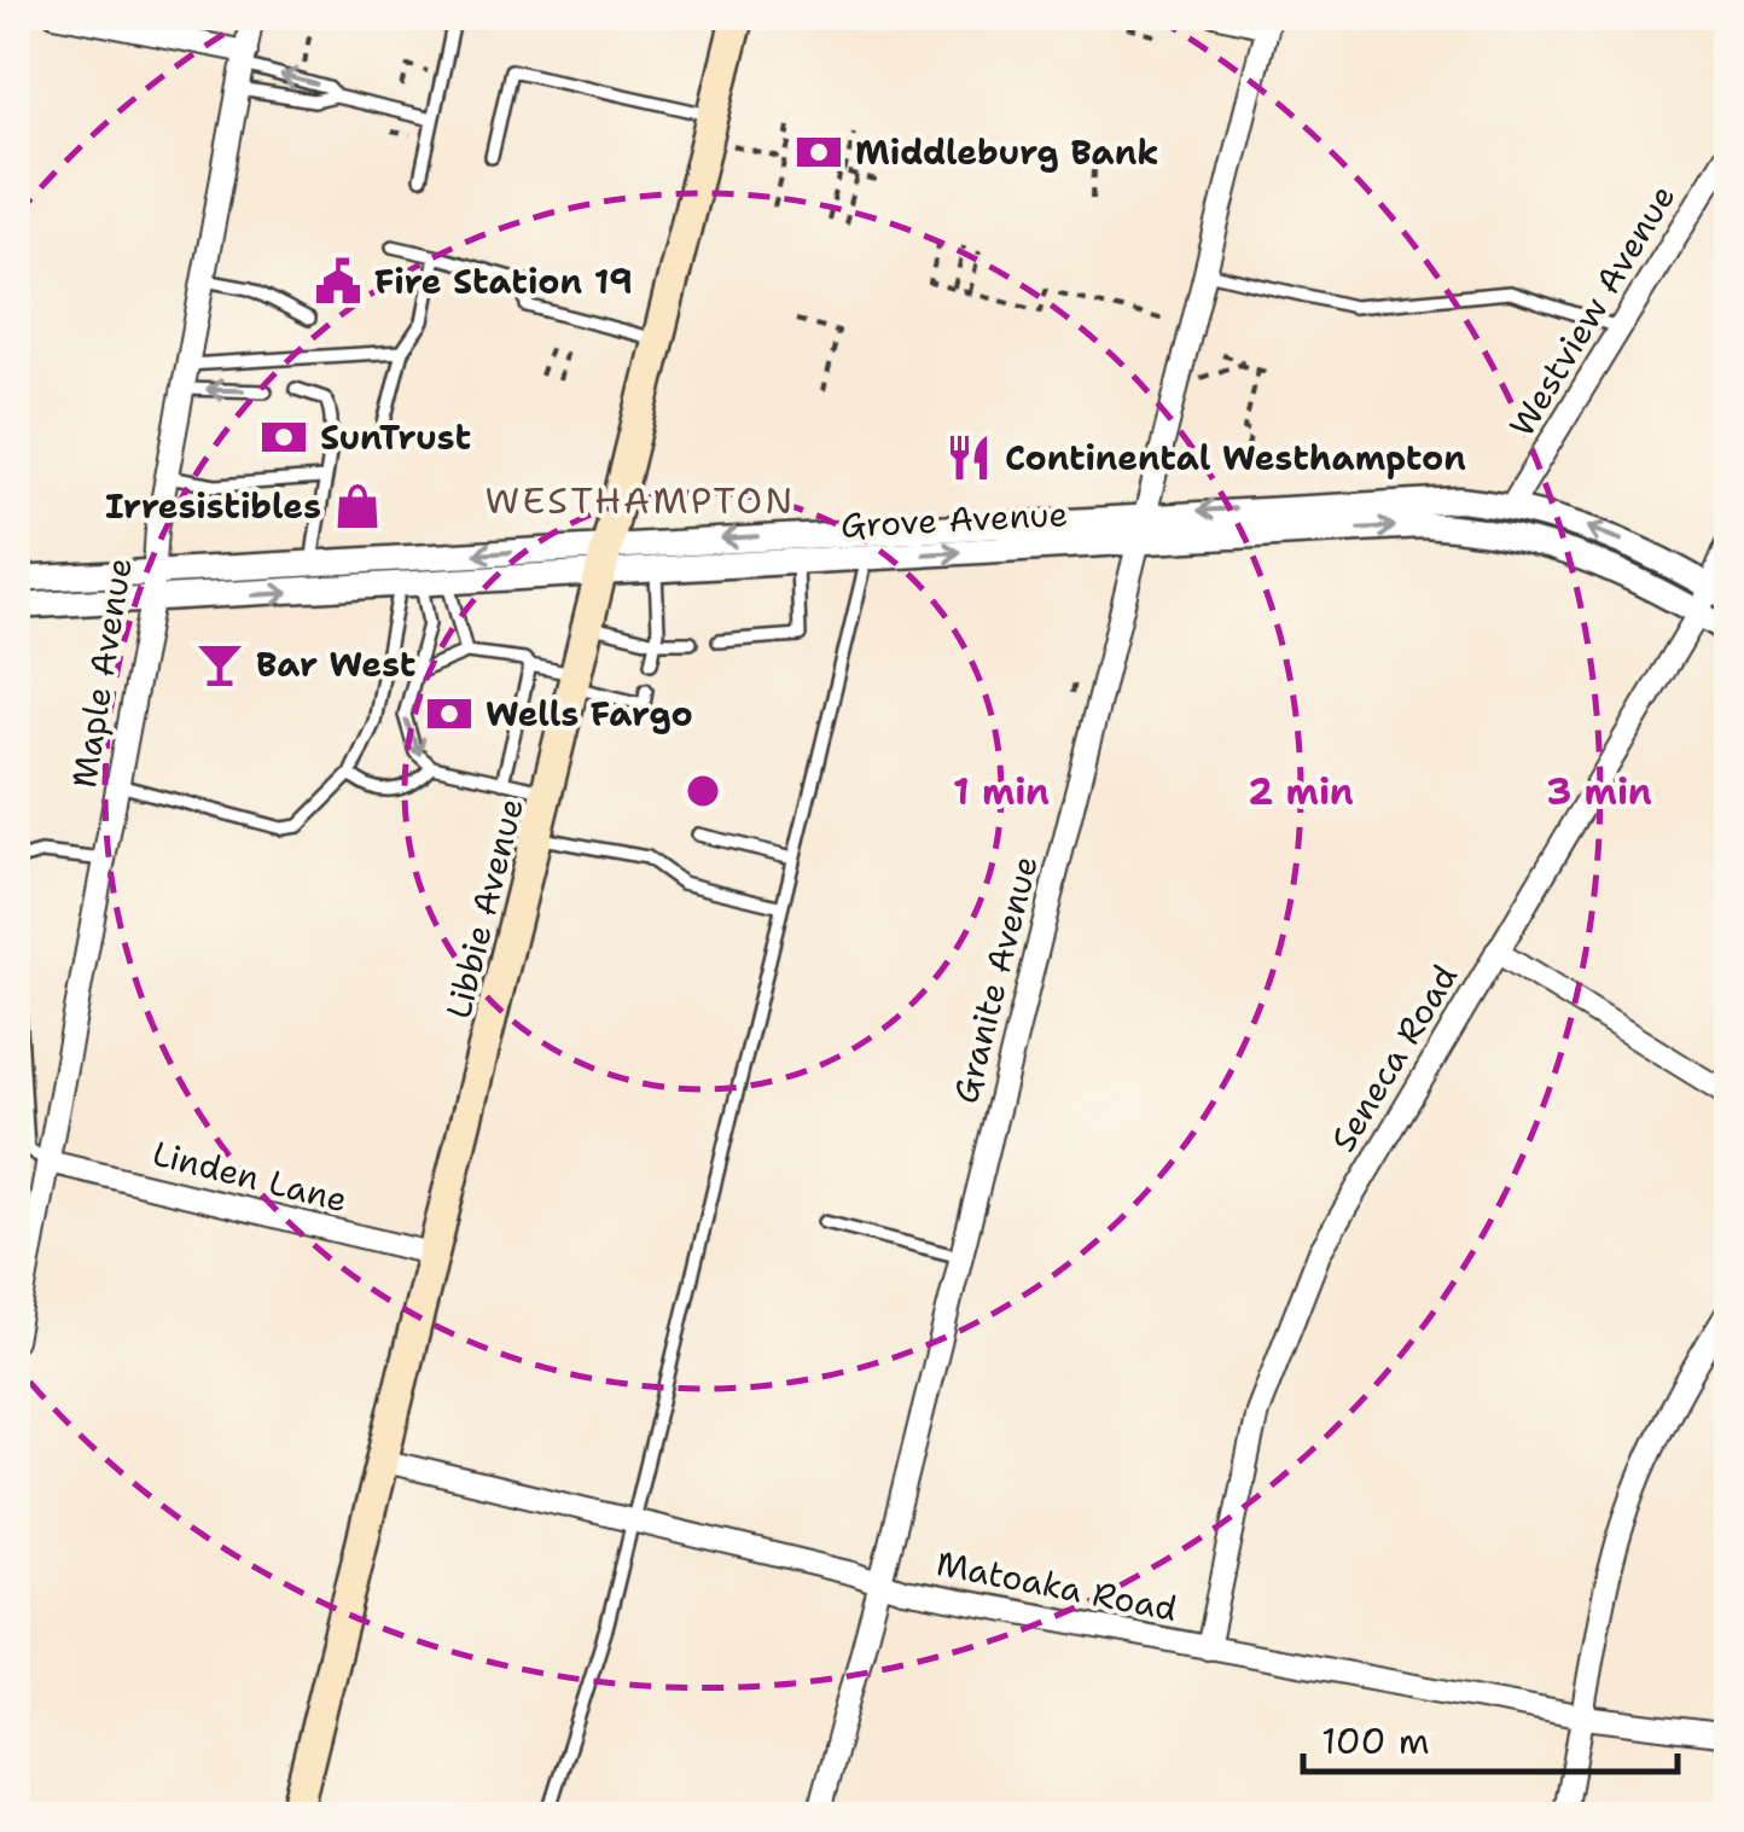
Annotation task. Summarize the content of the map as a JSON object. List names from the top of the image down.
{
  "streets": {
    "main road": ["Libbie Avenue"],
    "street": [
      "Westview Avenue",
      "Grove Avenue",
      "Maple Avenue",
      "Granite Avenue",
      "Seneca Road",
      "Linden Lane",
      "Matoaka Road"
    ]
  },
  "crossings": [
    ["Westview Avenue", "Grove Avenue"],
    ["Grove Avenue", "Maple Avenue"],
    ["Grove Avenue", "Libbie Avenue"],
    ["Grove Avenue", "Granite Avenue"],
    ["Grove Avenue", "Seneca Road"],
    ["Maple Avenue", "Linden Lane"],
    ["Libbie Avenue", "Linden Lane"],
    ["Libbie Avenue", "Matoaka Road"],
    ["Granite Avenue", "Matoaka Road"],
    ["Seneca Road", "Matoaka Road"]
  ],
  "districts": ["WESTHAMPTON"],
  "places": {
    "bank": ["Middleburg Bank", "SunTrust", "Wells Fargo"],
    "public building": ["Fire Station 19"],
    "restaurant": ["Continental Westhampton"],
    "shop": ["Irresistibles"],
    "bar": ["Bar West"]
  },
  "scale_bar": "100 m",
  "rings": ["1 min", "2 min", "3 min"]
}
